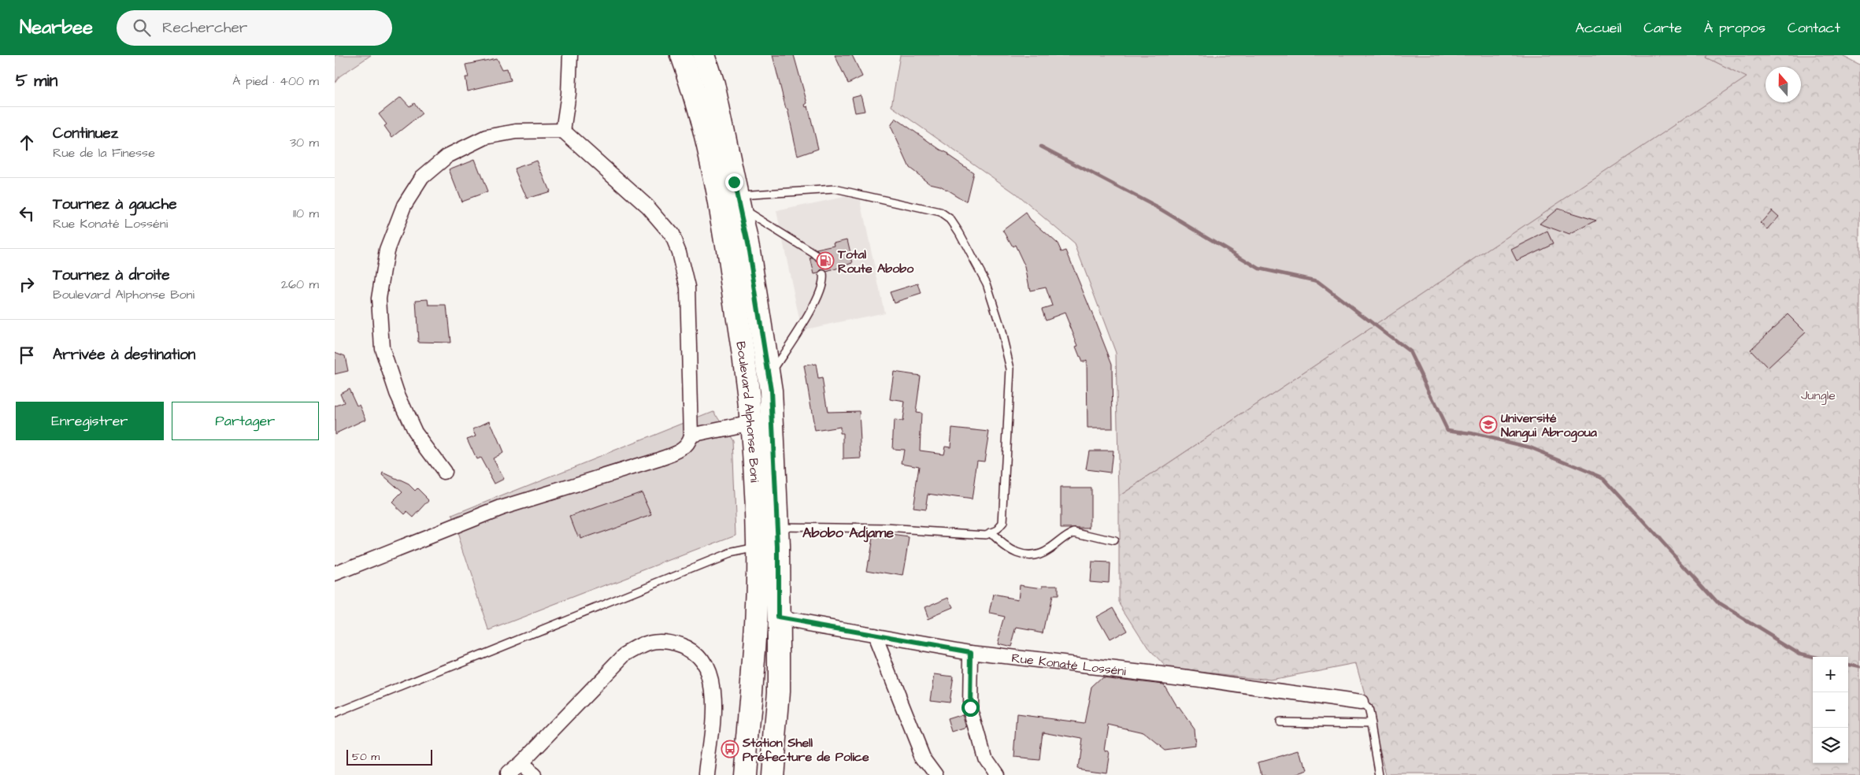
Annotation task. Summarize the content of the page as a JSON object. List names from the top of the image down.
{
  "streets": {
    "main road": ["Boulevard Alphonse Boni"],
    "street": ["Rue Konaté Losséni"]
  },
  "crossings": [
    ["Boulevard Alphonse Boni", "Rue Konaté Losséni"]
  ],
  "districts": ["Abobo Adjame"],
  "parks": ["Jungle"],
  "places": {
    "fuel station": ["Total Route Abobo"],
    "school or university": ["Université Nangui Abrogoua"],
    "bus stop": ["Station Shell Préfecture de Police"]
  },
  "scale_bar": "50 m",
  "north": "top",
  "page": {
    "header": "Nearbee",
    "search": "Rechercher",
    "nav": [
      "Accueil",
      "Carte",
      "À propos",
      "Contact"
    ],
    "heading": ["5 min", "À pied · 400 m"],
    "list": [
      ["Continuez", "Rue de la Finesse", "30 m"],
      ["Tournez à gauche", "Rue Konaté Losséni", "110 m"],
      ["Tournez à droite", "Boulevard Alphonse Boni", "260 m"],
      "Arrivée à destination"
    ],
    "buttons": ["Enregistrer", "Partager"],
    "map_buttons": ["+", "−"],
    "scale": "50 m"
  }
}
